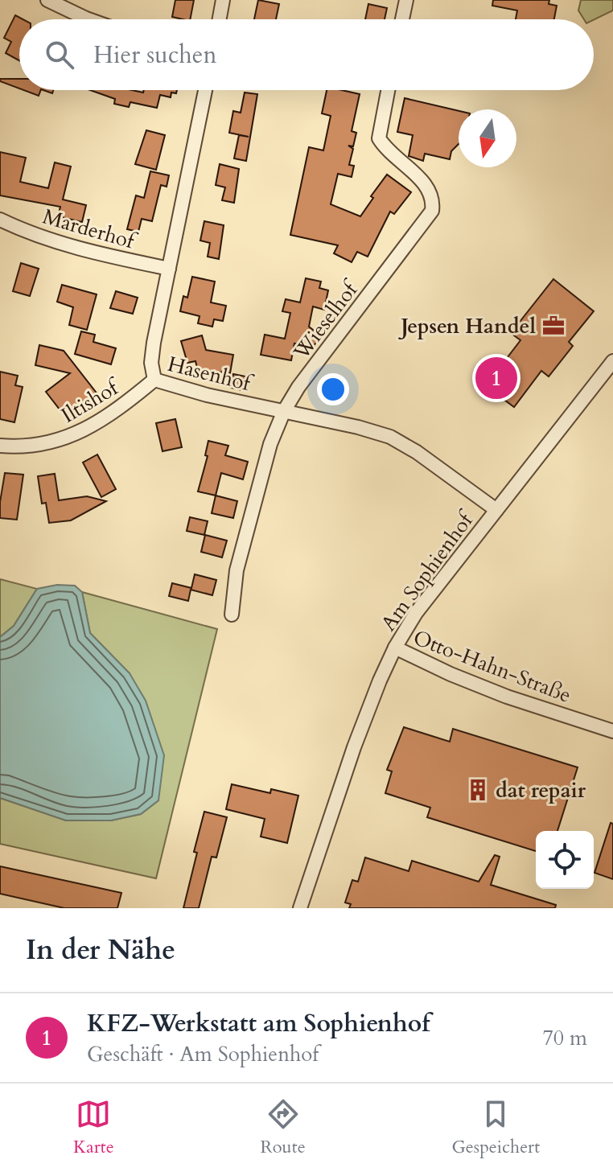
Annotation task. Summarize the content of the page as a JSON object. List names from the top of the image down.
{
  "streets": {
    "street": [
      "Marderhof",
      "Wieselhof",
      "Hasenhof",
      "Iltishof",
      "Am Sophienhof",
      "Otto-Hahn-Straße"
    ]
  },
  "crossings": [
    ["Marderhof", "Hasenhof"],
    ["Wieselhof", "Hasenhof"],
    ["Hasenhof", "Iltishof"],
    ["Hasenhof", "Am Sophienhof"],
    ["Am Sophienhof", "Otto-Hahn-Straße"]
  ],
  "places": {
    "office": ["Jepsen Handel"],
    "building": ["dat repair"]
  },
  "north": "bottom",
  "page": {
    "search": "Hier suchen",
    "pins": "1",
    "heading": "In der Nähe",
    "list": [
      {
        "mark": "1",
        "name": "KFZ-Werkstatt am Sophienhof",
        "note": "Geschäft · Am Sophienhof",
        "value": "70 m"
      }
    ],
    "nav": ["Karte", "Route", "Gespeichert"]
  }
}
